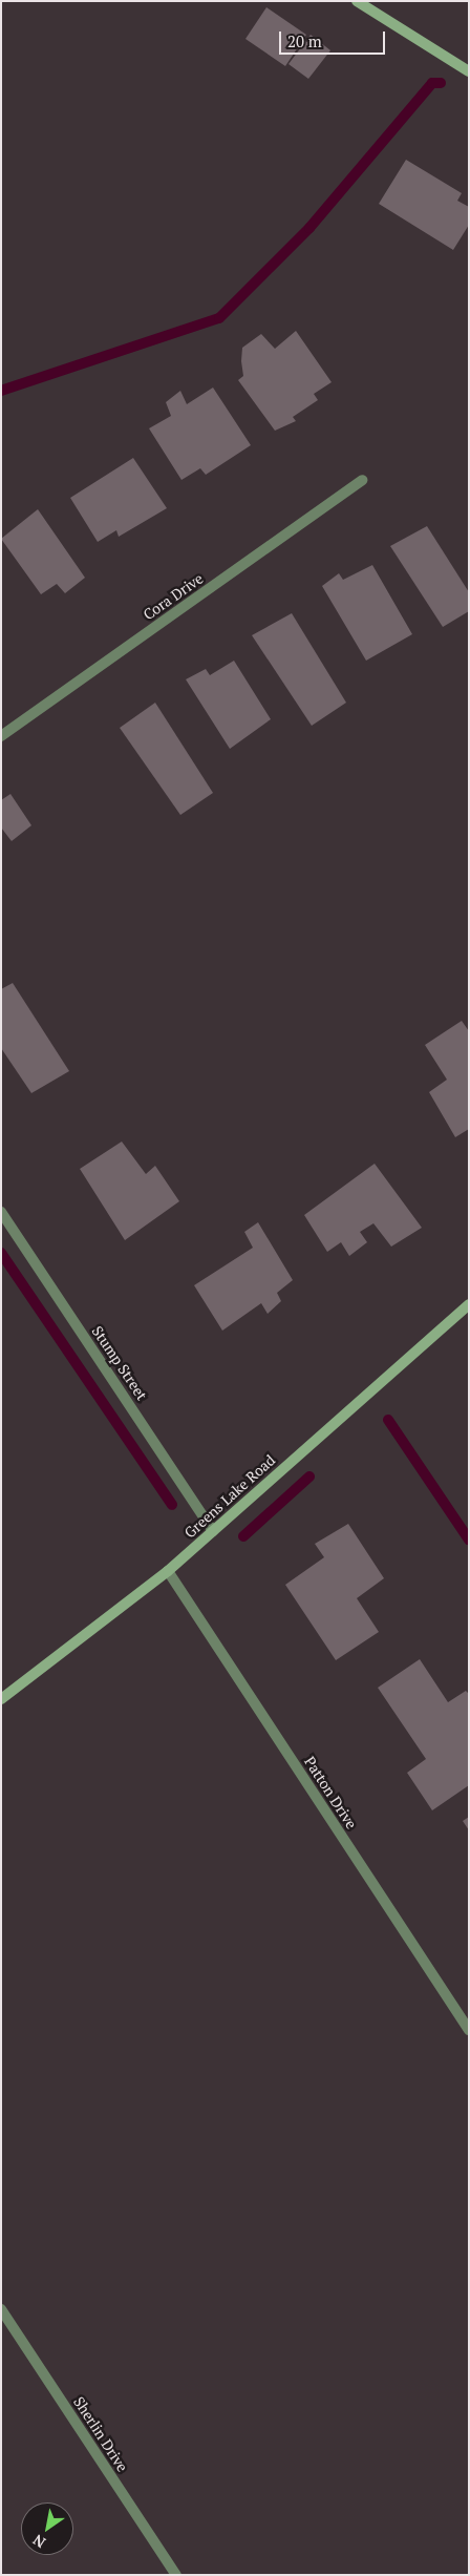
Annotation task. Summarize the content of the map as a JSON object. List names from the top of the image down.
{
  "streets": {
    "street": [
      "Cora Drive",
      "Stump Street",
      "Greens Lake Road",
      "Patton Drive",
      "Sherlin Drive"
    ]
  },
  "crossings": [
    ["Stump Street", "Greens Lake Road"],
    ["Greens Lake Road", "Patton Drive"]
  ],
  "scale_bar": "20 m",
  "north": "bottom left"
}
